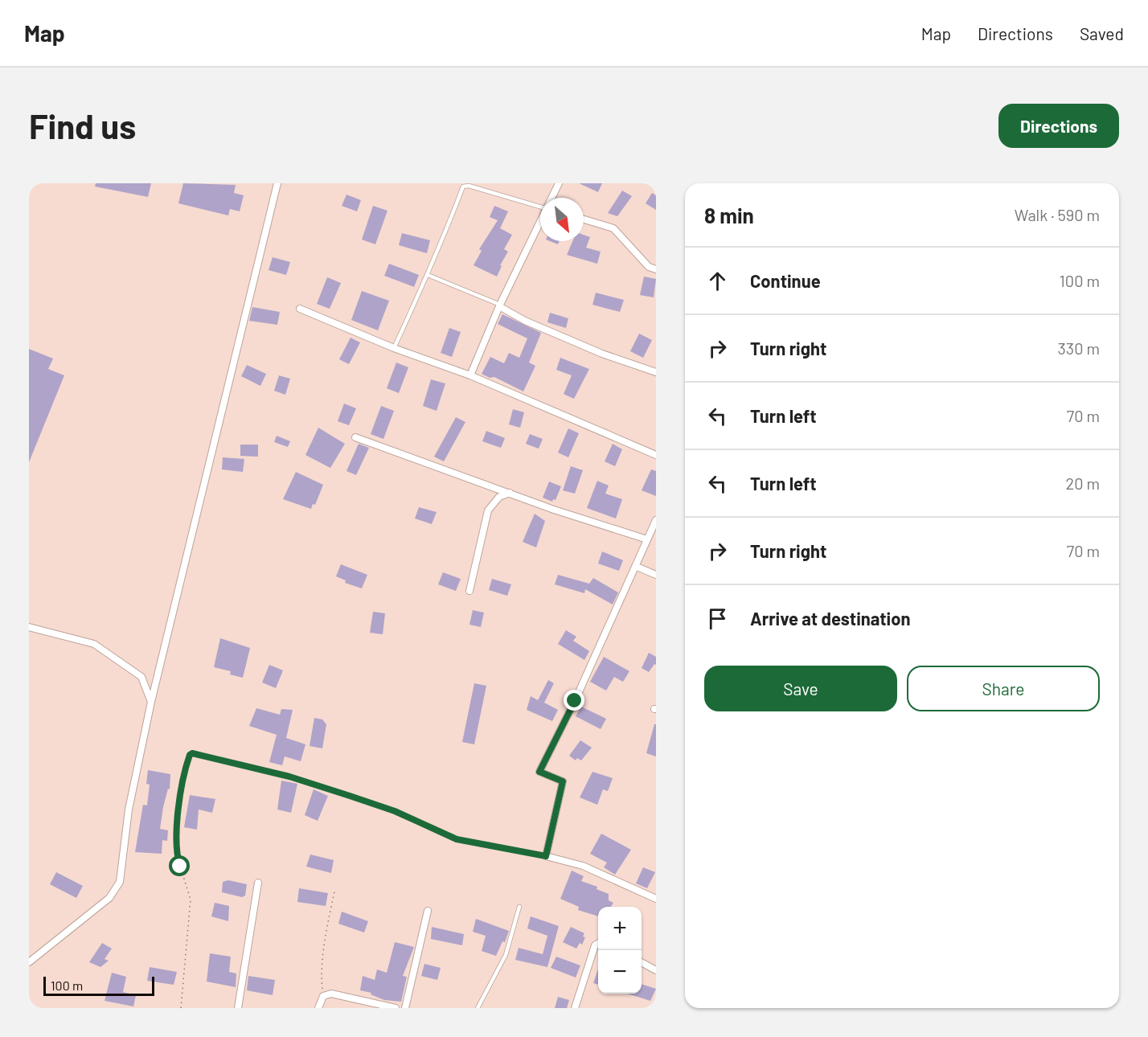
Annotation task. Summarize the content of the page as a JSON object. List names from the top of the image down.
{
  "scale_bar": "100 m",
  "north": "bottom right",
  "page": {
    "header": "Map",
    "nav": ["Map", "Directions", "Saved"],
    "buttons": [
      "Directions",
      ["Save", "Share"]
    ],
    "title": "Find us",
    "heading": ["8 min", "Walk · 590 m"],
    "list": [
      ["Continue", "100 m"],
      ["Turn right", "330 m"],
      ["Turn left", "70 m"],
      ["Turn left", "20 m"],
      ["Turn right", "70 m"],
      "Arrive at destination"
    ],
    "map_buttons": ["+", "−"],
    "scale": "100 m"
  }
}
